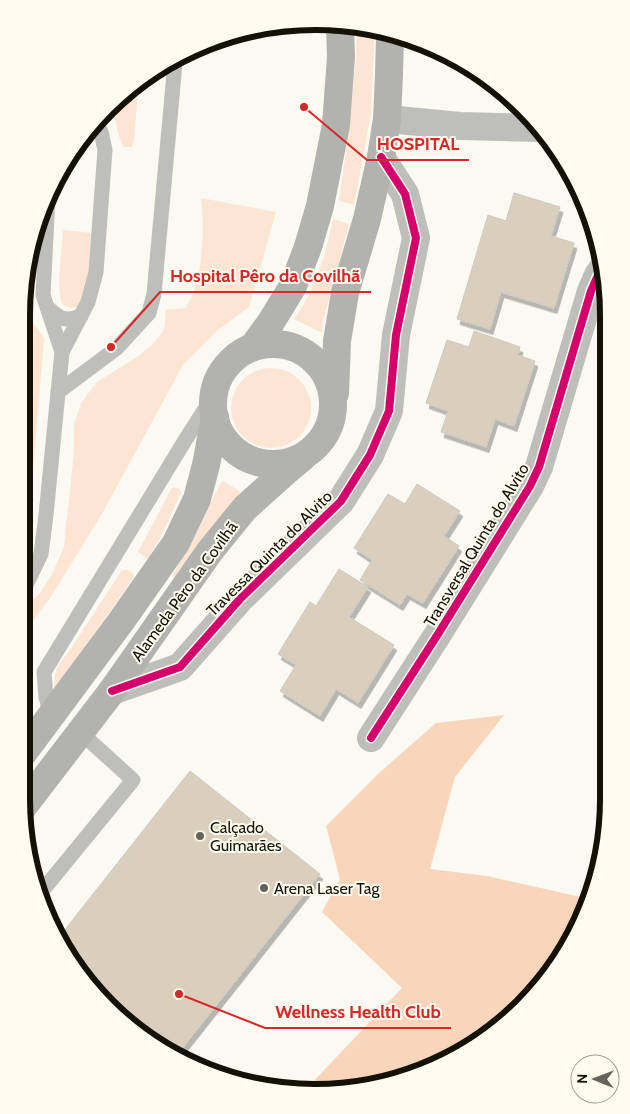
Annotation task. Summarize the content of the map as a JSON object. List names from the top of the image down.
{
  "streets": {
    "main road": ["Alameda Pêro da Covilhã"],
    "street": ["Transversal Quinta do Alvito", "Travessa Quinta do Alvito"]
  },
  "crossings": [
    ["Travessa Quinta do Alvito", "Alameda Pêro da Covilhã"]
  ],
  "places": [
    "HOSPITAL",
    "Hospital Pêro da Covilhã",
    "Calçado Guimarães",
    "Arena Laser Tag",
    "Wellness Health Club"
  ],
  "north": "left"
}
